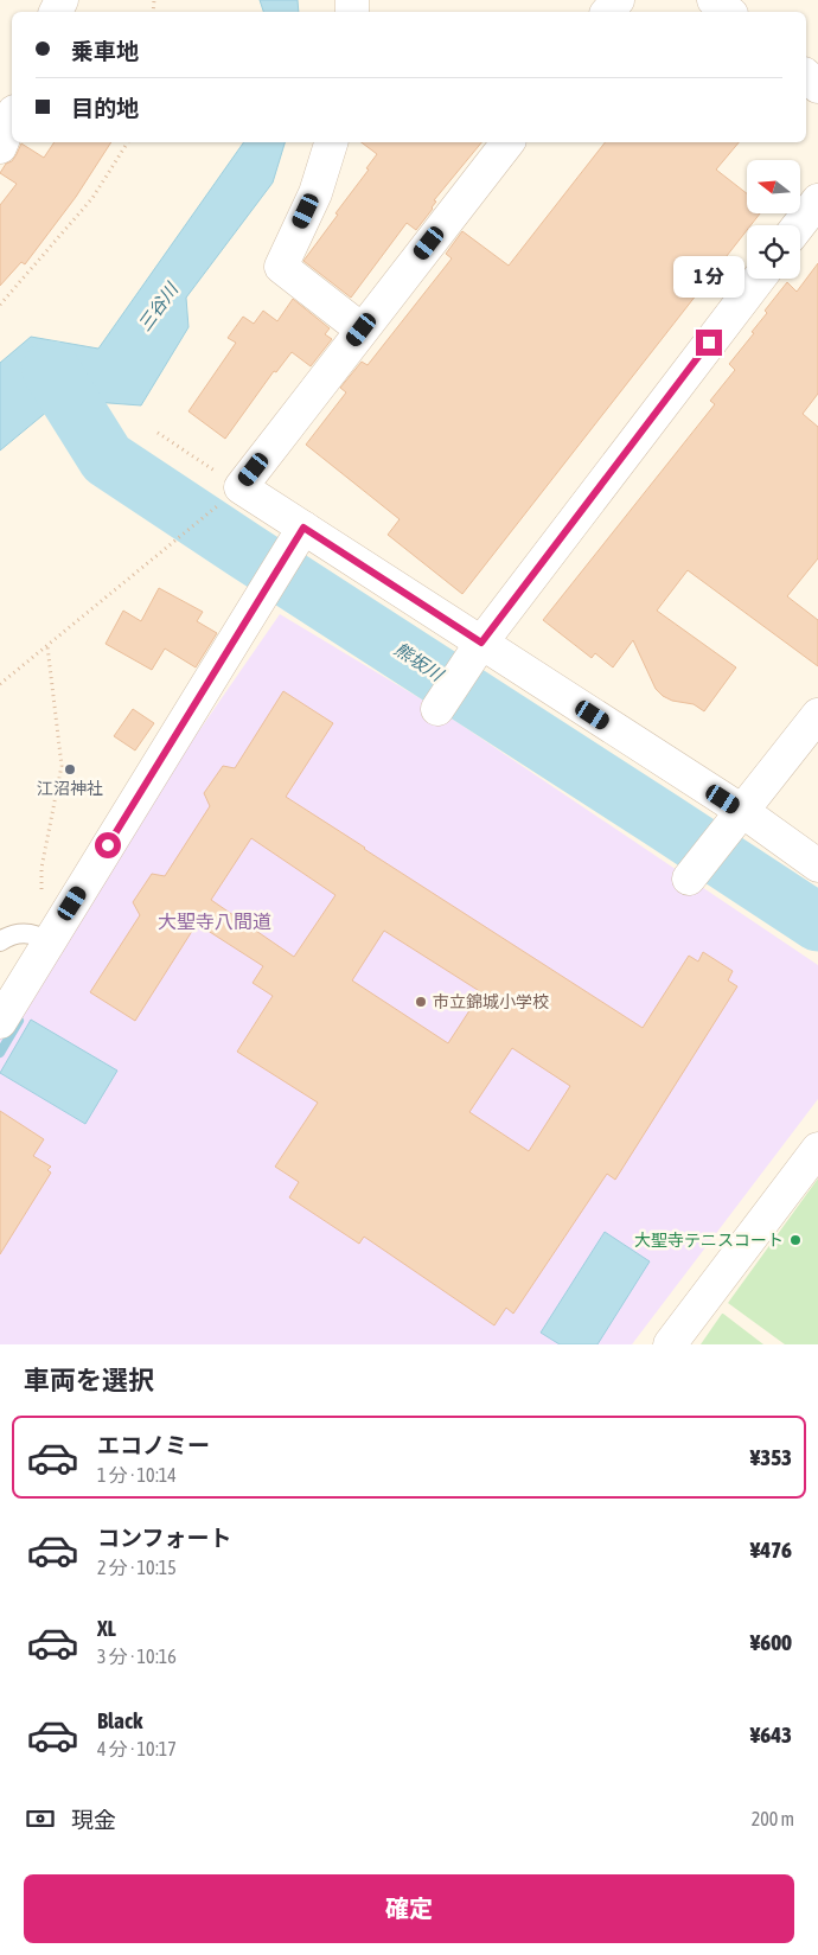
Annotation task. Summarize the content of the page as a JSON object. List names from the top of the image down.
{
  "districts": ["大聖寺八間道"],
  "water": ["三谷川", "熊坂川"],
  "places": ["江沼神社", "市立錦城小学校", "大聖寺テニスコート"],
  "north": "left",
  "page": {
    "banner": ["乗車地", "目的地"],
    "bubble": "1 分",
    "heading": "車両を選択",
    "list": [
      {
        "name": "エコノミー",
        "note": "1 分 · 10:14",
        "value": "¥353"
      },
      {
        "name": "コンフォート",
        "note": "2 分 · 10:15",
        "value": "¥476"
      },
      {
        "name": "XL",
        "note": "3 分 · 10:16",
        "value": "¥600"
      },
      {
        "name": "Black",
        "note": "4 分 · 10:17",
        "value": "¥643"
      }
    ],
    "pay": ["現金", "200 m"],
    "buttons": "確定"
  }
}
